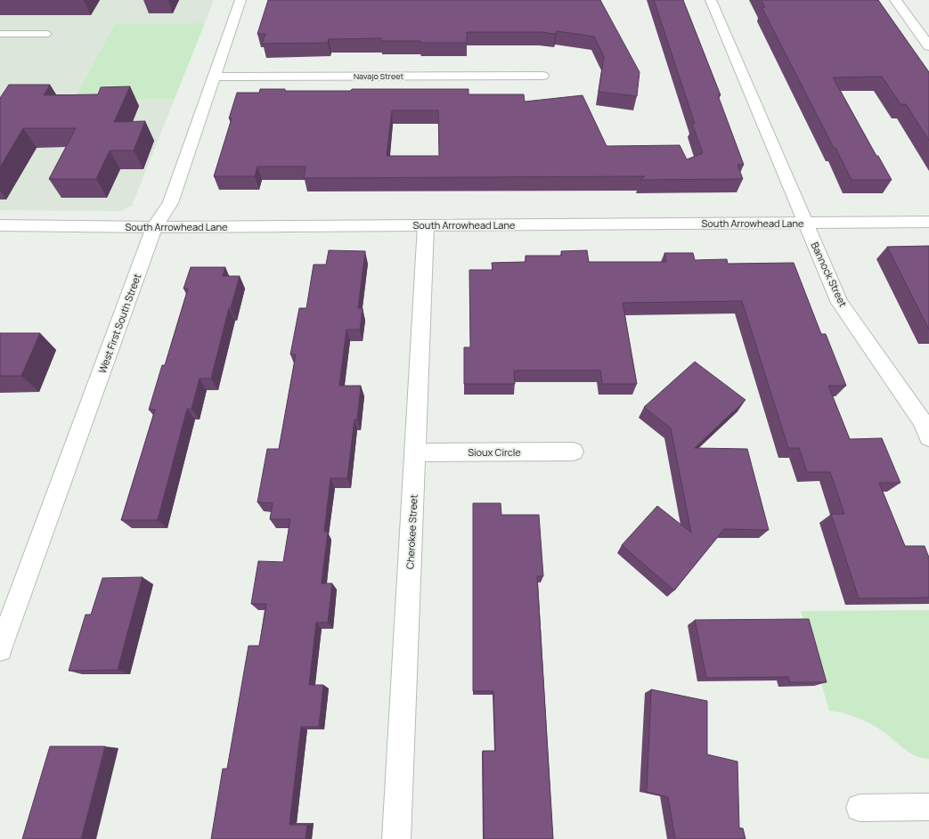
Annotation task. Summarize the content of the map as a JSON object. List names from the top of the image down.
{
  "streets": {
    "street": [
      "Navajo Street",
      "South Arrowhead Lane",
      "Bannock Street",
      "West First South Street",
      "Sioux Circle",
      "Cherokee Street"
    ]
  },
  "crossings": [
    ["Navajo Street", "West First South Street"],
    ["South Arrowhead Lane", "Bannock Street"],
    ["South Arrowhead Lane", "West First South Street"],
    ["South Arrowhead Lane", "Cherokee Street"],
    ["Sioux Circle", "Cherokee Street"]
  ]
}
